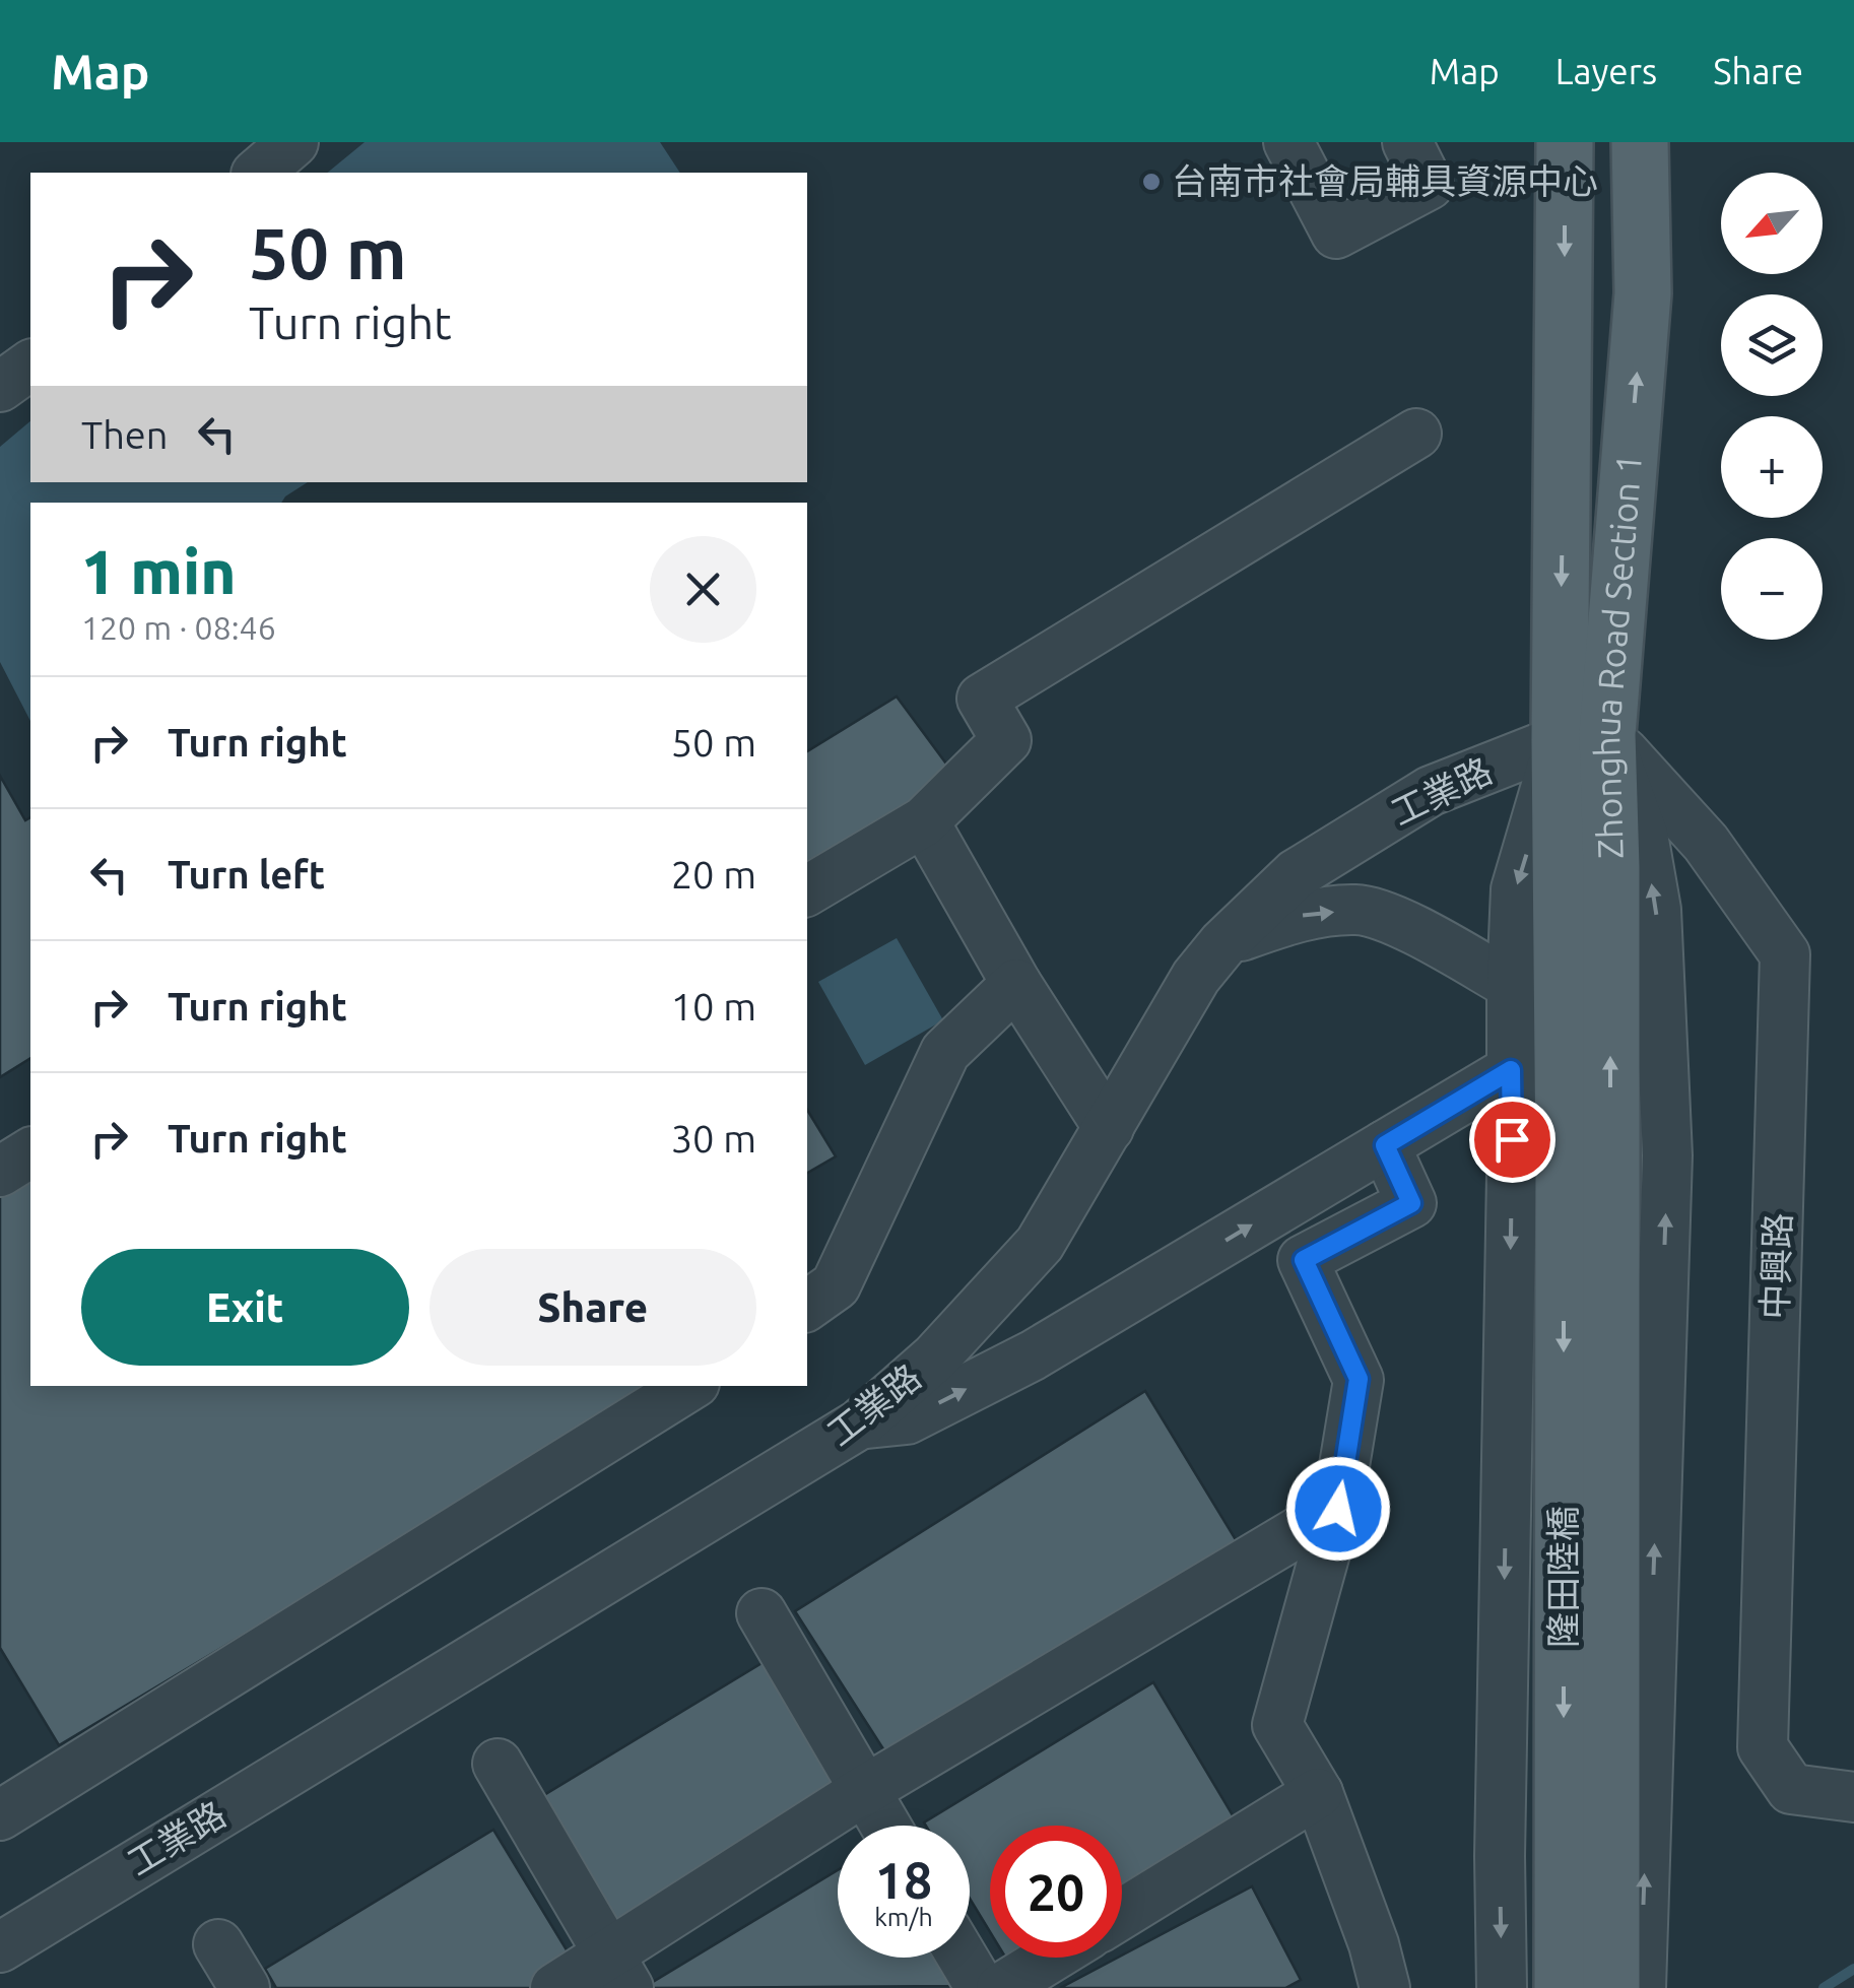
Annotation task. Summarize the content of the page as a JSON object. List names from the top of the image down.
{
  "streets": {
    "main road": ["Zhonghua Road Section 1", "隆田陸橋"],
    "street": ["工業路", "中興路"]
  },
  "crossings": [
    ["Zhonghua Road Section 1", "工業路"],
    ["Zhonghua Road Section 1", "中興路"],
    ["Zhonghua Road Section 1", "隆田陸橋"],
    ["工業路", "中興路"]
  ],
  "places": ["台南市社會局輔具資源中心"],
  "north": "bottom left",
  "page": {
    "header": "Map",
    "nav": ["Map", "Layers", "Share"],
    "map_buttons": ["+", "−"],
    "turn": ["50 m", "Turn right"],
    "then": "Then",
    "heading": ["1 min", "120 m · 08:46"],
    "list": [
      {
        "name": "Turn right",
        "value": "50 m"
      },
      {
        "name": "Turn left",
        "value": "20 m"
      },
      {
        "name": "Turn right",
        "value": "10 m"
      },
      {
        "name": "Turn right",
        "value": "30 m"
      }
    ],
    "buttons": ["Exit", "Share"],
    "speed": "18 km/h",
    "limit": "20"
  }
}
